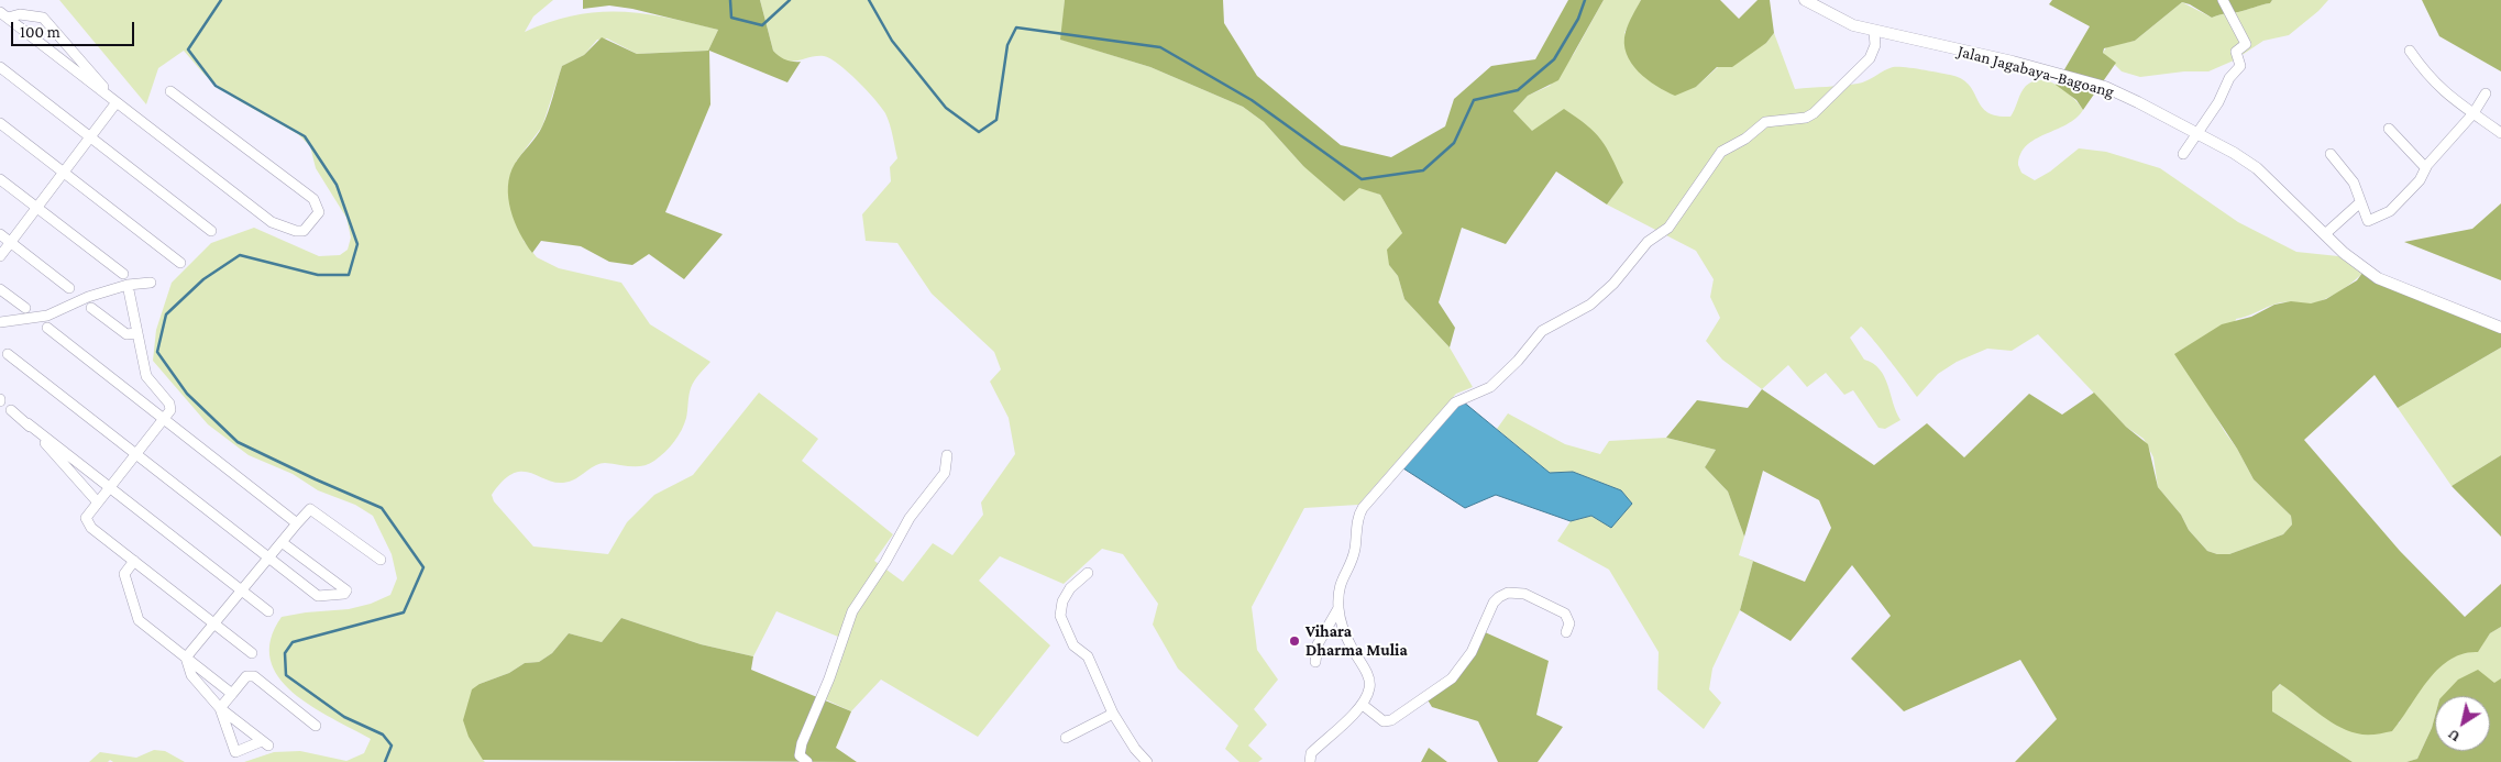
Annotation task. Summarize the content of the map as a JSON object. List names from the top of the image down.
{
  "streets": {
    "street": ["Jalan Jagabaya–Bagoang"]
  },
  "places": ["Vihara Dharma Mulia"],
  "scale_bar": "100 m",
  "north": "bottom left"
}
